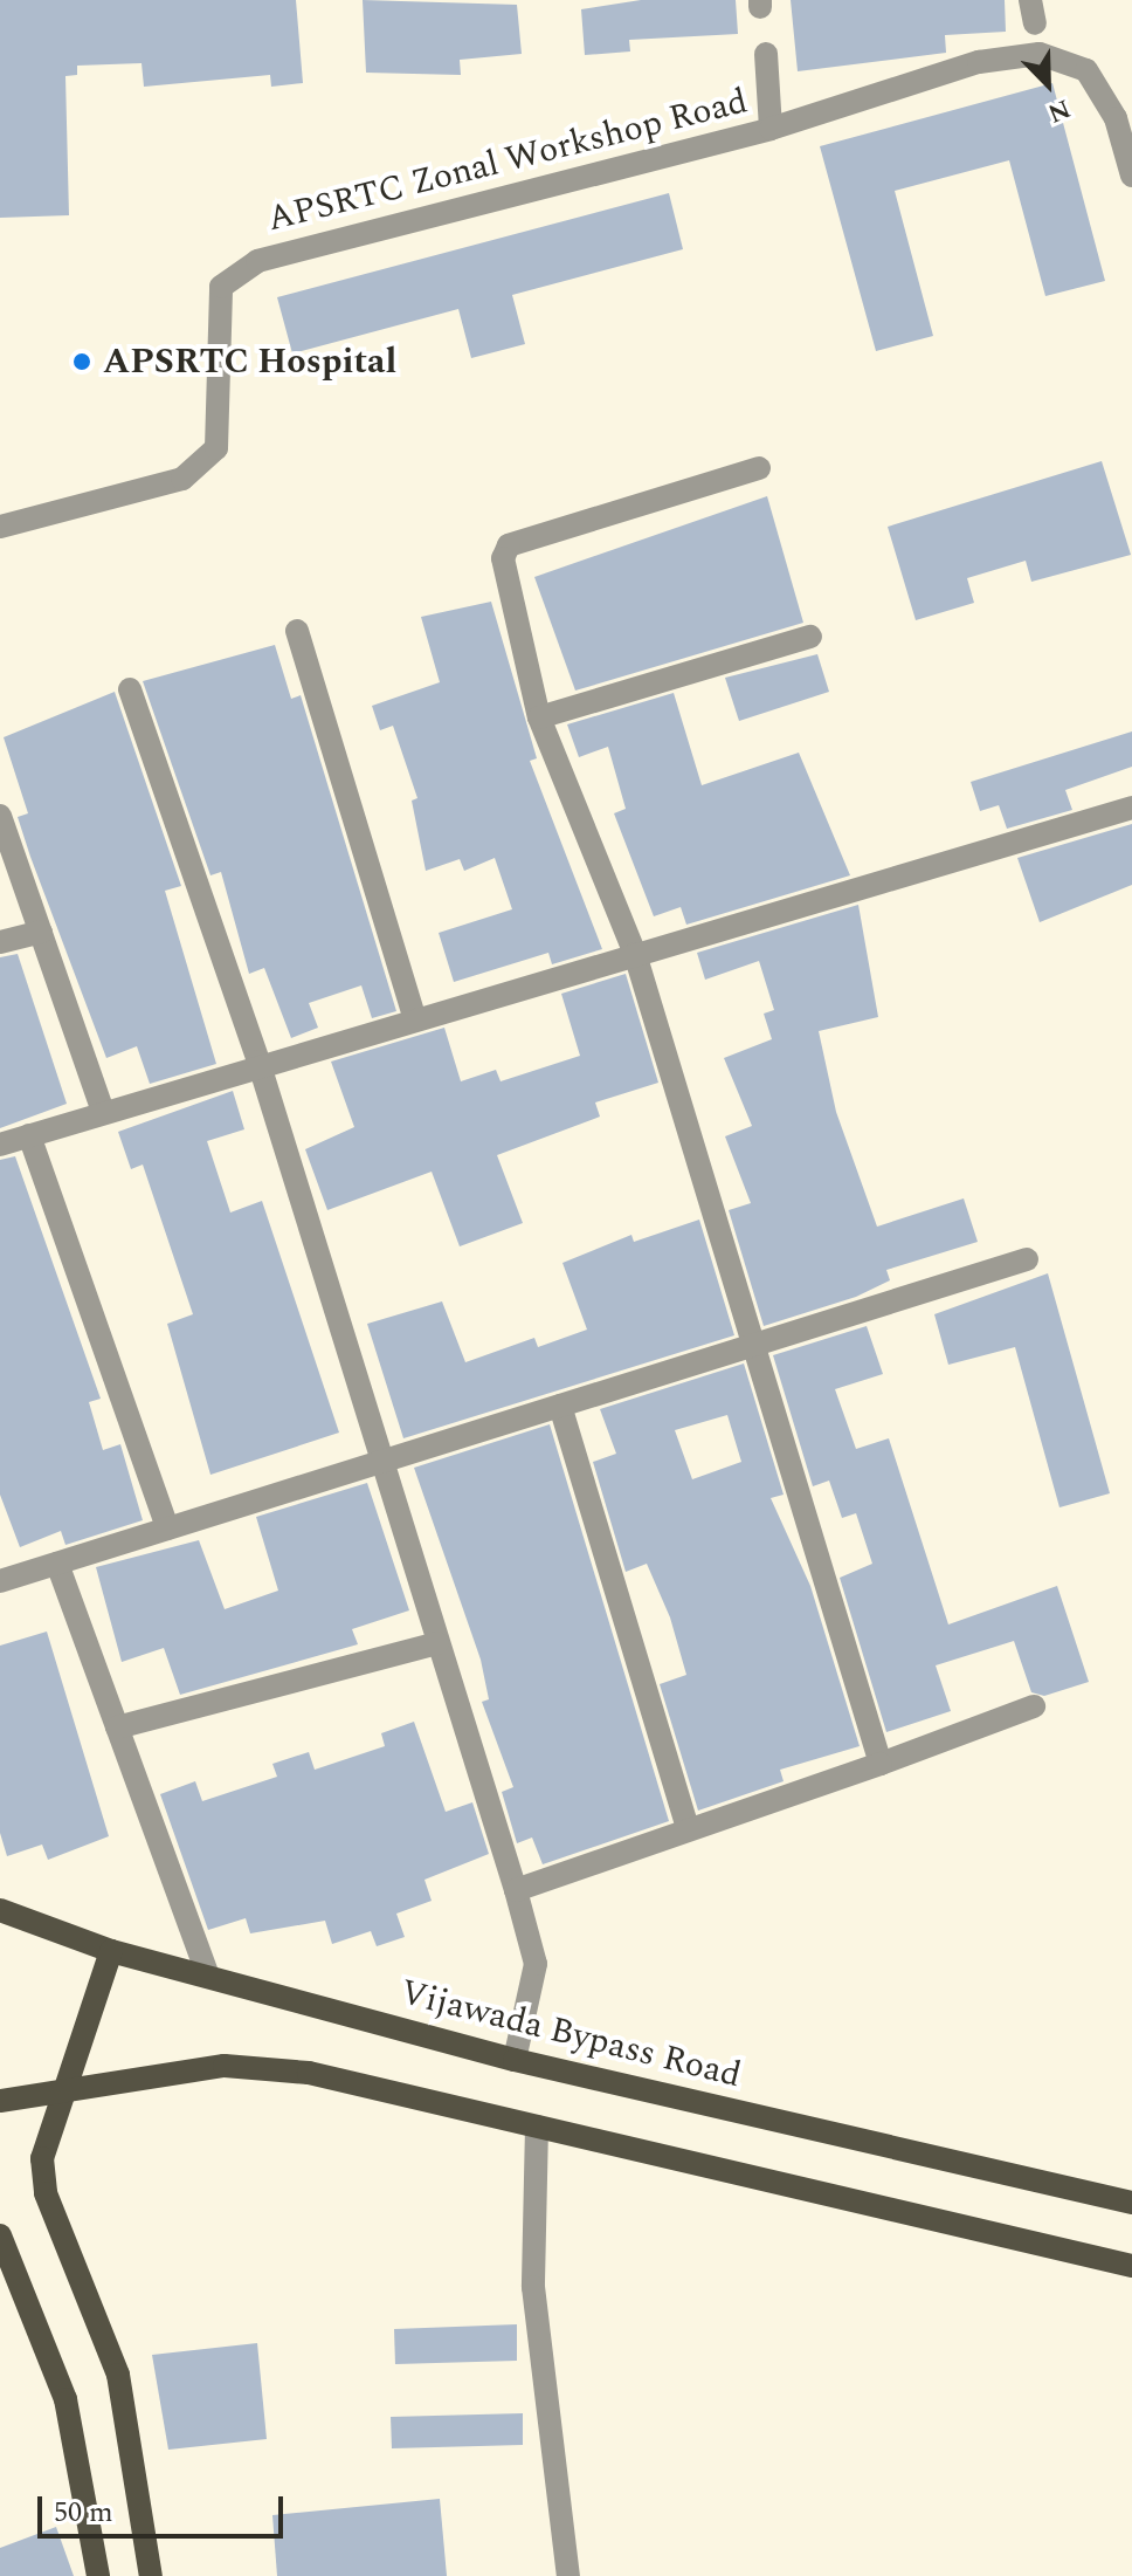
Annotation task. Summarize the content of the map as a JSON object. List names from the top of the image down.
{
  "streets": {
    "main road": ["Vijawada Bypass Road"],
    "street": ["APSRTC Zonal Workshop Road"]
  },
  "places": ["APSRTC Hospital"],
  "scale_bar": "50 m",
  "north": "bottom right"
}
